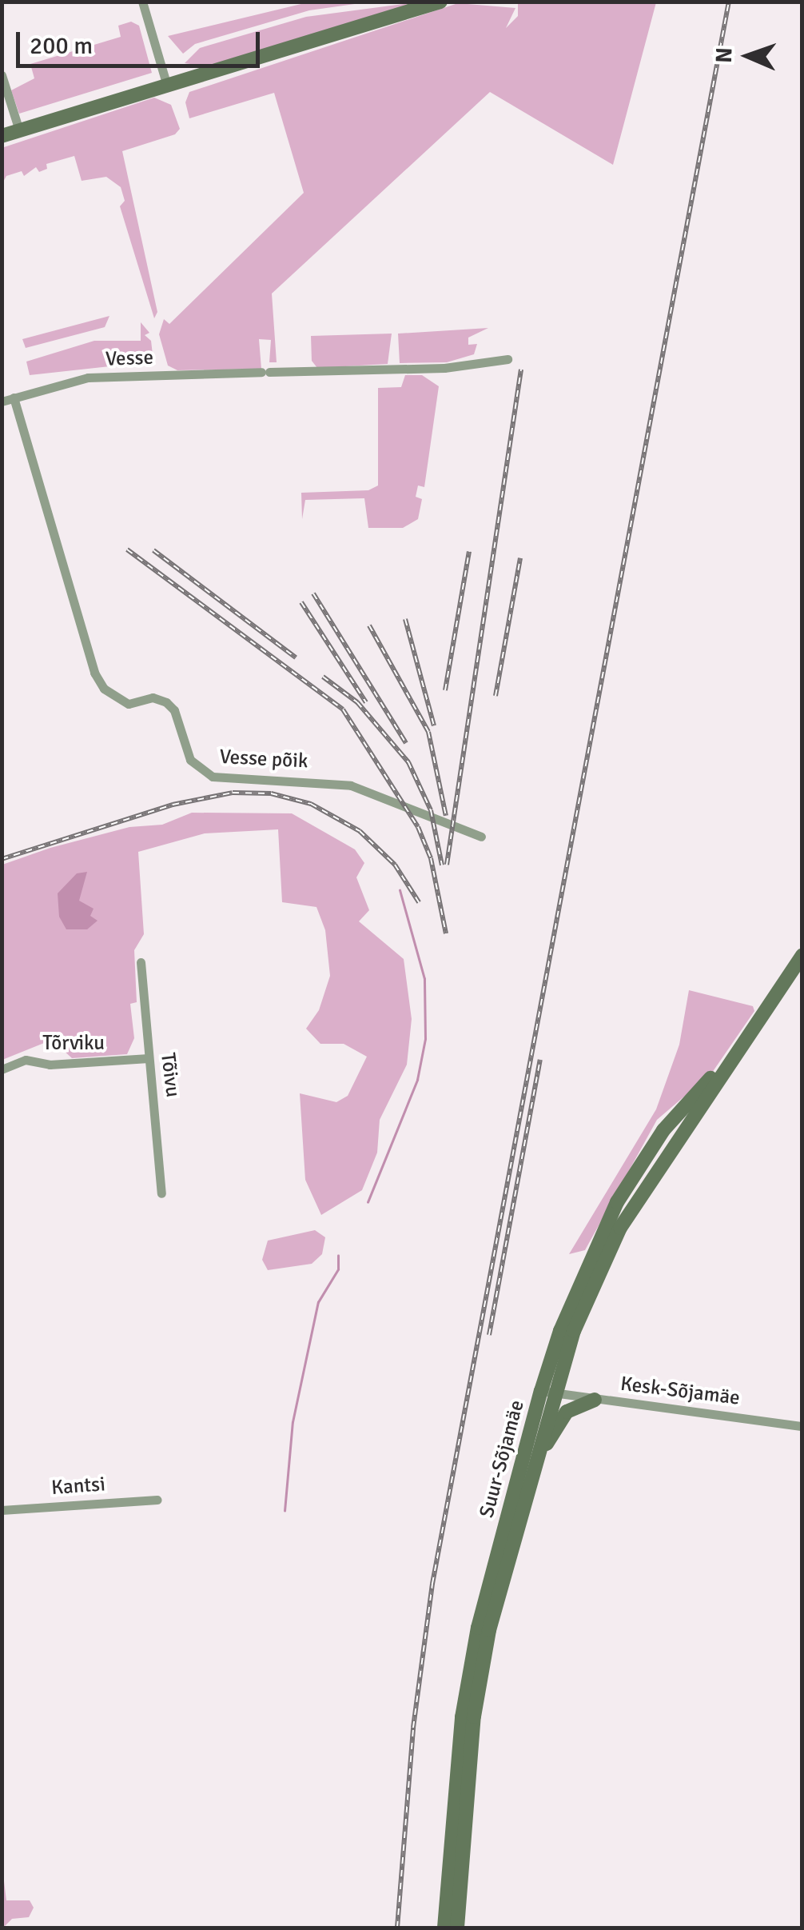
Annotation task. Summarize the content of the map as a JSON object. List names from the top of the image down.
{
  "streets": {
    "main road": ["Suur-Sõjamäe"],
    "street": [
      "Vesse",
      "Vesse põik",
      "Tõrviku",
      "Tõivu",
      "Kesk-Sõjamäe",
      "Kantsi"
    ]
  },
  "crossings": [
    ["Vesse", "Vesse põik"],
    ["Tõrviku", "Tõivu"],
    ["Kesk-Sõjamäe", "Suur-Sõjamäe"]
  ],
  "scale_bar": "200 m",
  "north": "left"
}
